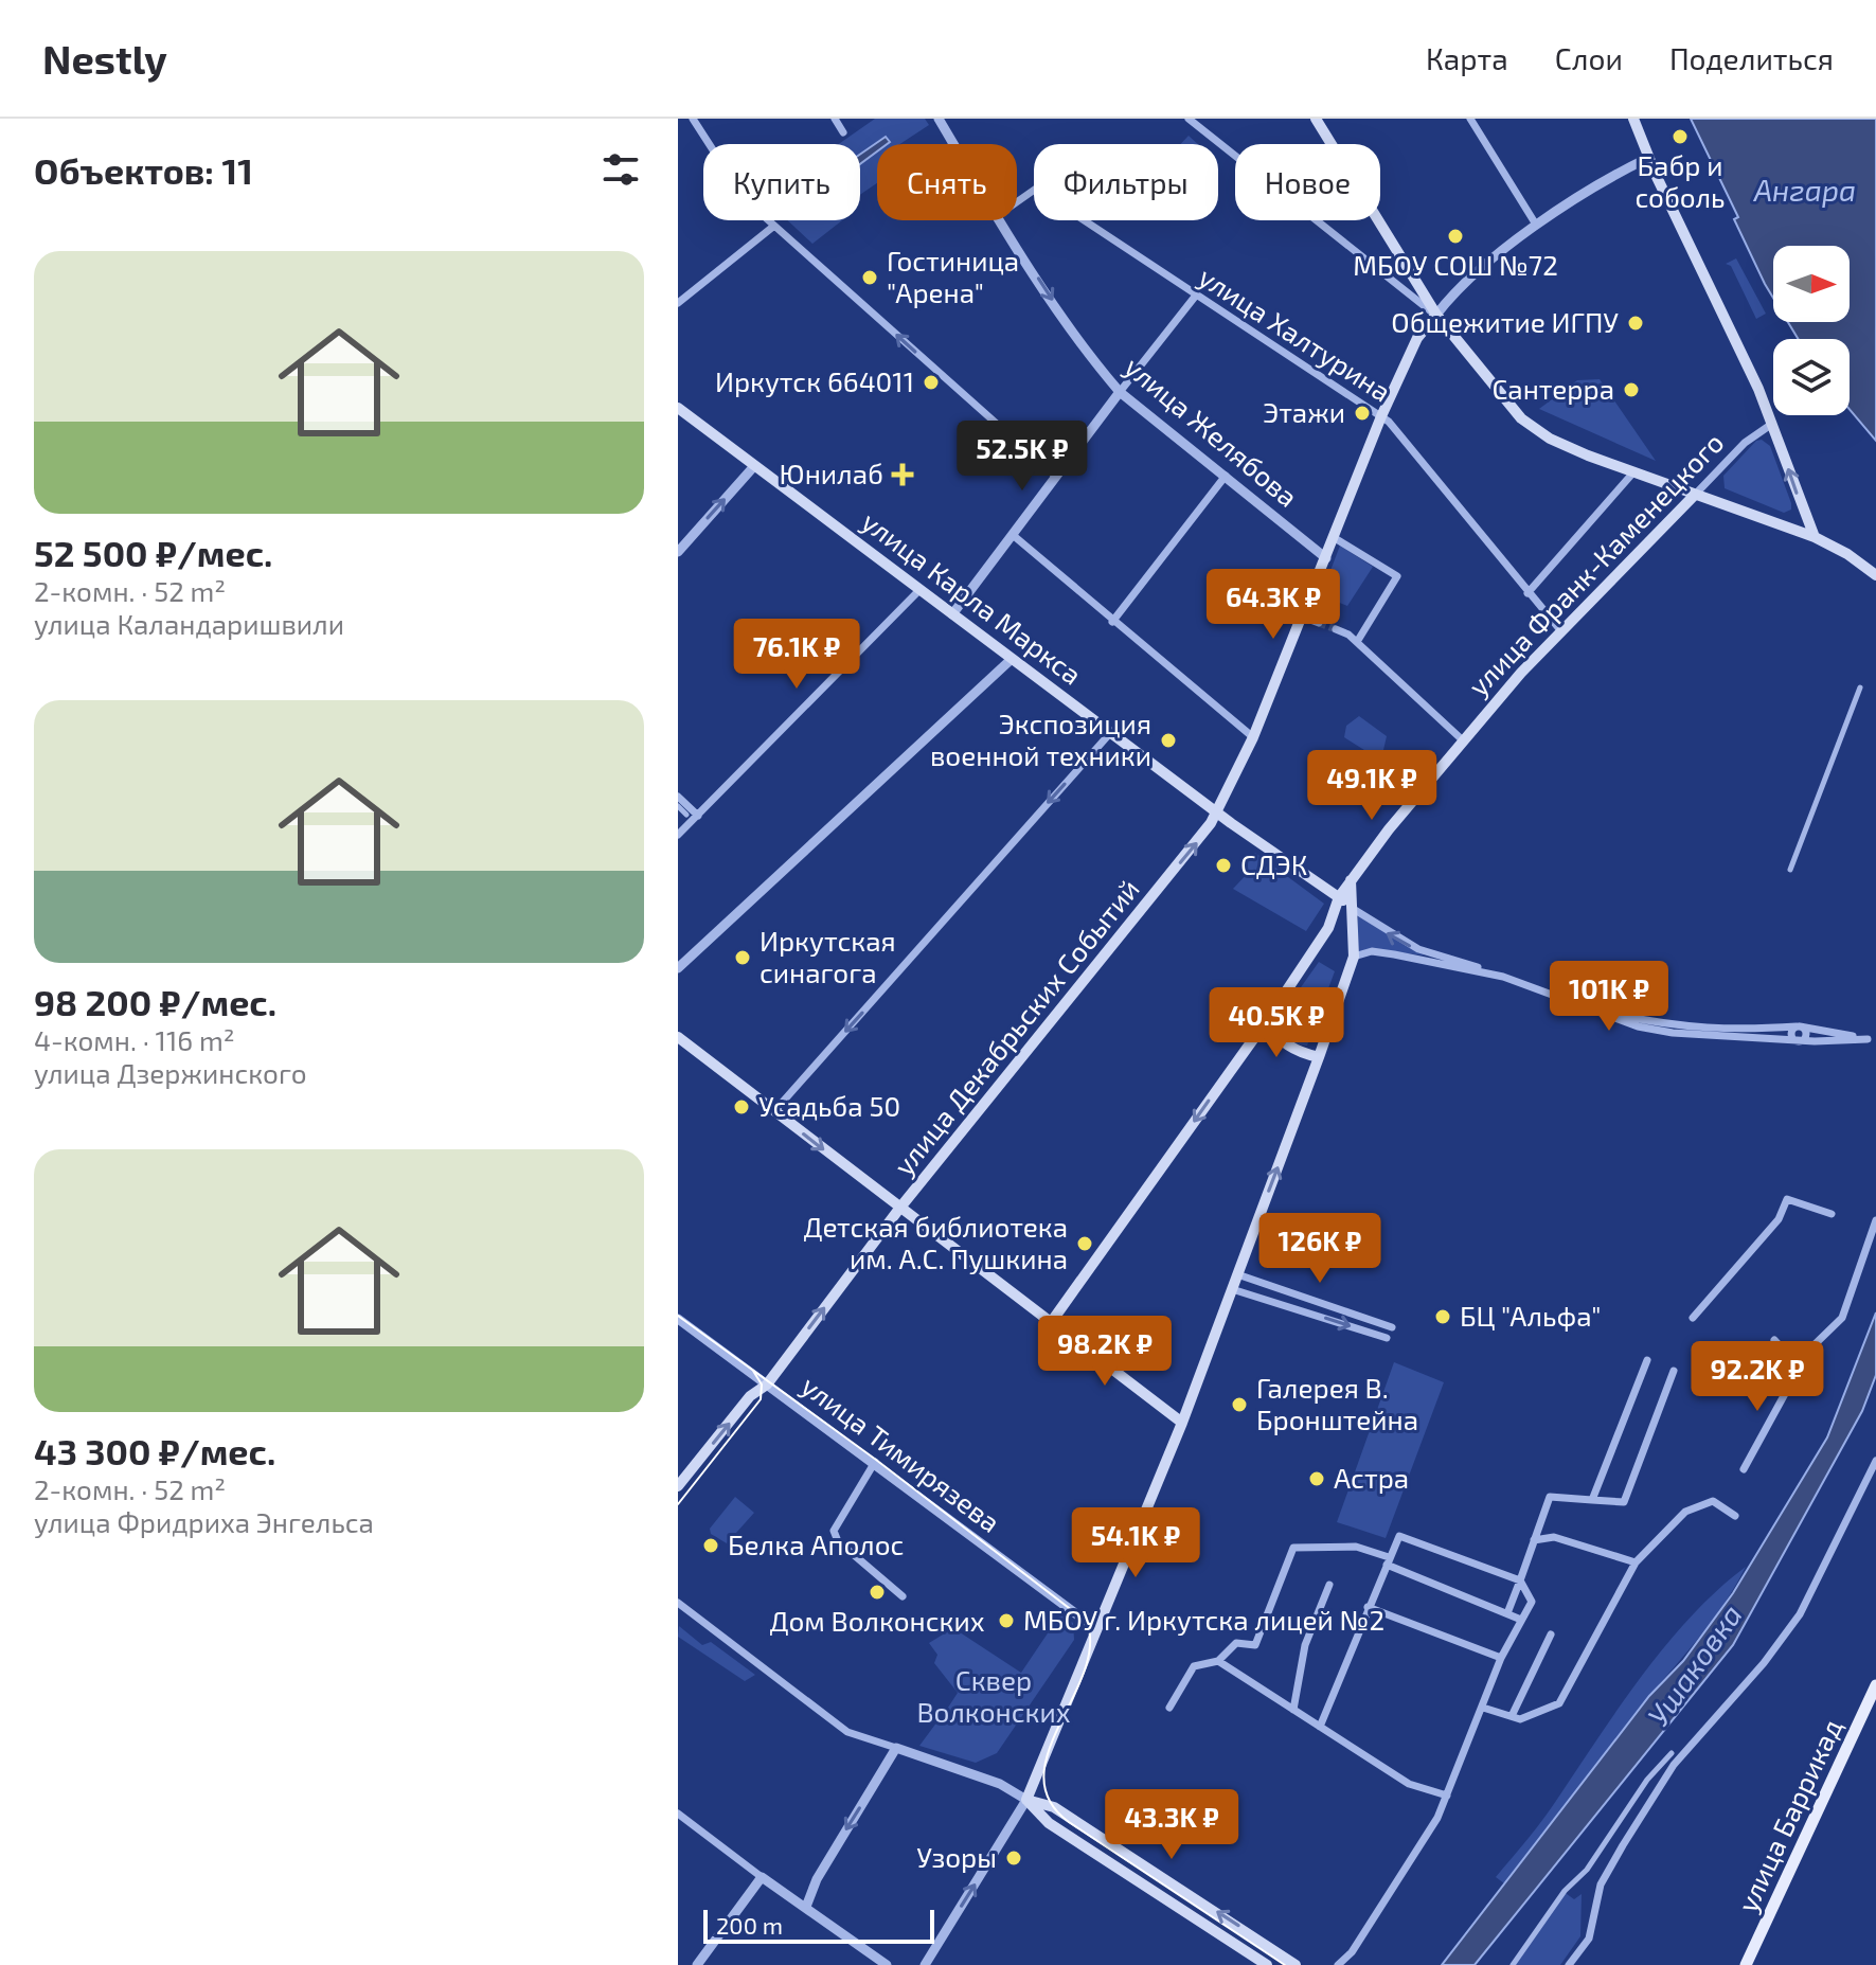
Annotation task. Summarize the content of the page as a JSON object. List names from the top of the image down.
{
  "streets": {
    "main road": [
      "улица Франк-Каменецкого",
      "улица Карла Маркса",
      "улица Декабрьских Событий",
      "улица Баррикад"
    ],
    "street": ["улица Халтурина", "улица Желябова", "улица Тимирязева"]
  },
  "crossings": [
    ["улица Халтурина", "улица Франк-Каменецкого"],
    ["улица Халтурина", "улица Декабрьских Событий"],
    ["улица Желябова", "улица Декабрьских Событий"],
    ["улица Франк-Каменецкого", "улица Карла Маркса"],
    ["улица Карла Маркса", "улица Декабрьских Событий"],
    ["улица Декабрьских Событий", "улица Тимирязева"]
  ],
  "one_way": ["улица Желябова", "улица Декабрьских Событий"],
  "water": ["Ангара", "Ушаковка"],
  "parks": ["Сквер Волконских"],
  "places": {
    "other": [
      "Бабр и соболь",
      "МБОУ СОШ №72",
      "Гостиница \"Арена\"",
      "Общежитие ИГПУ",
      "Иркутск 664011",
      "Сантерра",
      "Этажи",
      "Экспозиция военной техники",
      "СДЭК",
      "Иркутская синагога",
      "Усадьба 50",
      "Детская библиотека им. А.С. Пушкина",
      "БЦ \"Альфа\"",
      "Галерея В. Бронштейна",
      "Астра",
      "Белка Аполос",
      "Дом Волконских",
      "МБОУ г. Иркутска лицей №2",
      "Узоры"
    ],
    "health": ["Юнилаб"]
  },
  "scale_bar": "200 m",
  "north": "right",
  "page": {
    "header": "Nestly",
    "nav": ["Карта", "Слои", "Поделиться"],
    "heading": "Объектов: 11",
    "chip": [
      "Купить",
      "Снять",
      "Фильтры",
      "Новое"
    ],
    "list": [
      {
        "name": "52 500 ₽/мес.",
        "note": "2-комн. · 52 m² · улица Каландаришвили"
      },
      {
        "name": "98 200 ₽/мес.",
        "note": "4-комн. · 116 m² · улица Дзержинского"
      },
      {
        "name": "43 300 ₽/мес.",
        "note": "2-комн. · 52 m² · улица Фридриха Энгельса"
      }
    ],
    "price": [
      "52.5K ₽",
      "64.3K ₽",
      "76.1K ₽",
      "49.1K ₽",
      "101K ₽",
      "40.5K ₽",
      "126K ₽",
      "98.2K ₽",
      "92.2K ₽",
      "54.1K ₽",
      "43.3K ₽"
    ],
    "scale": "200 m"
  }
}
